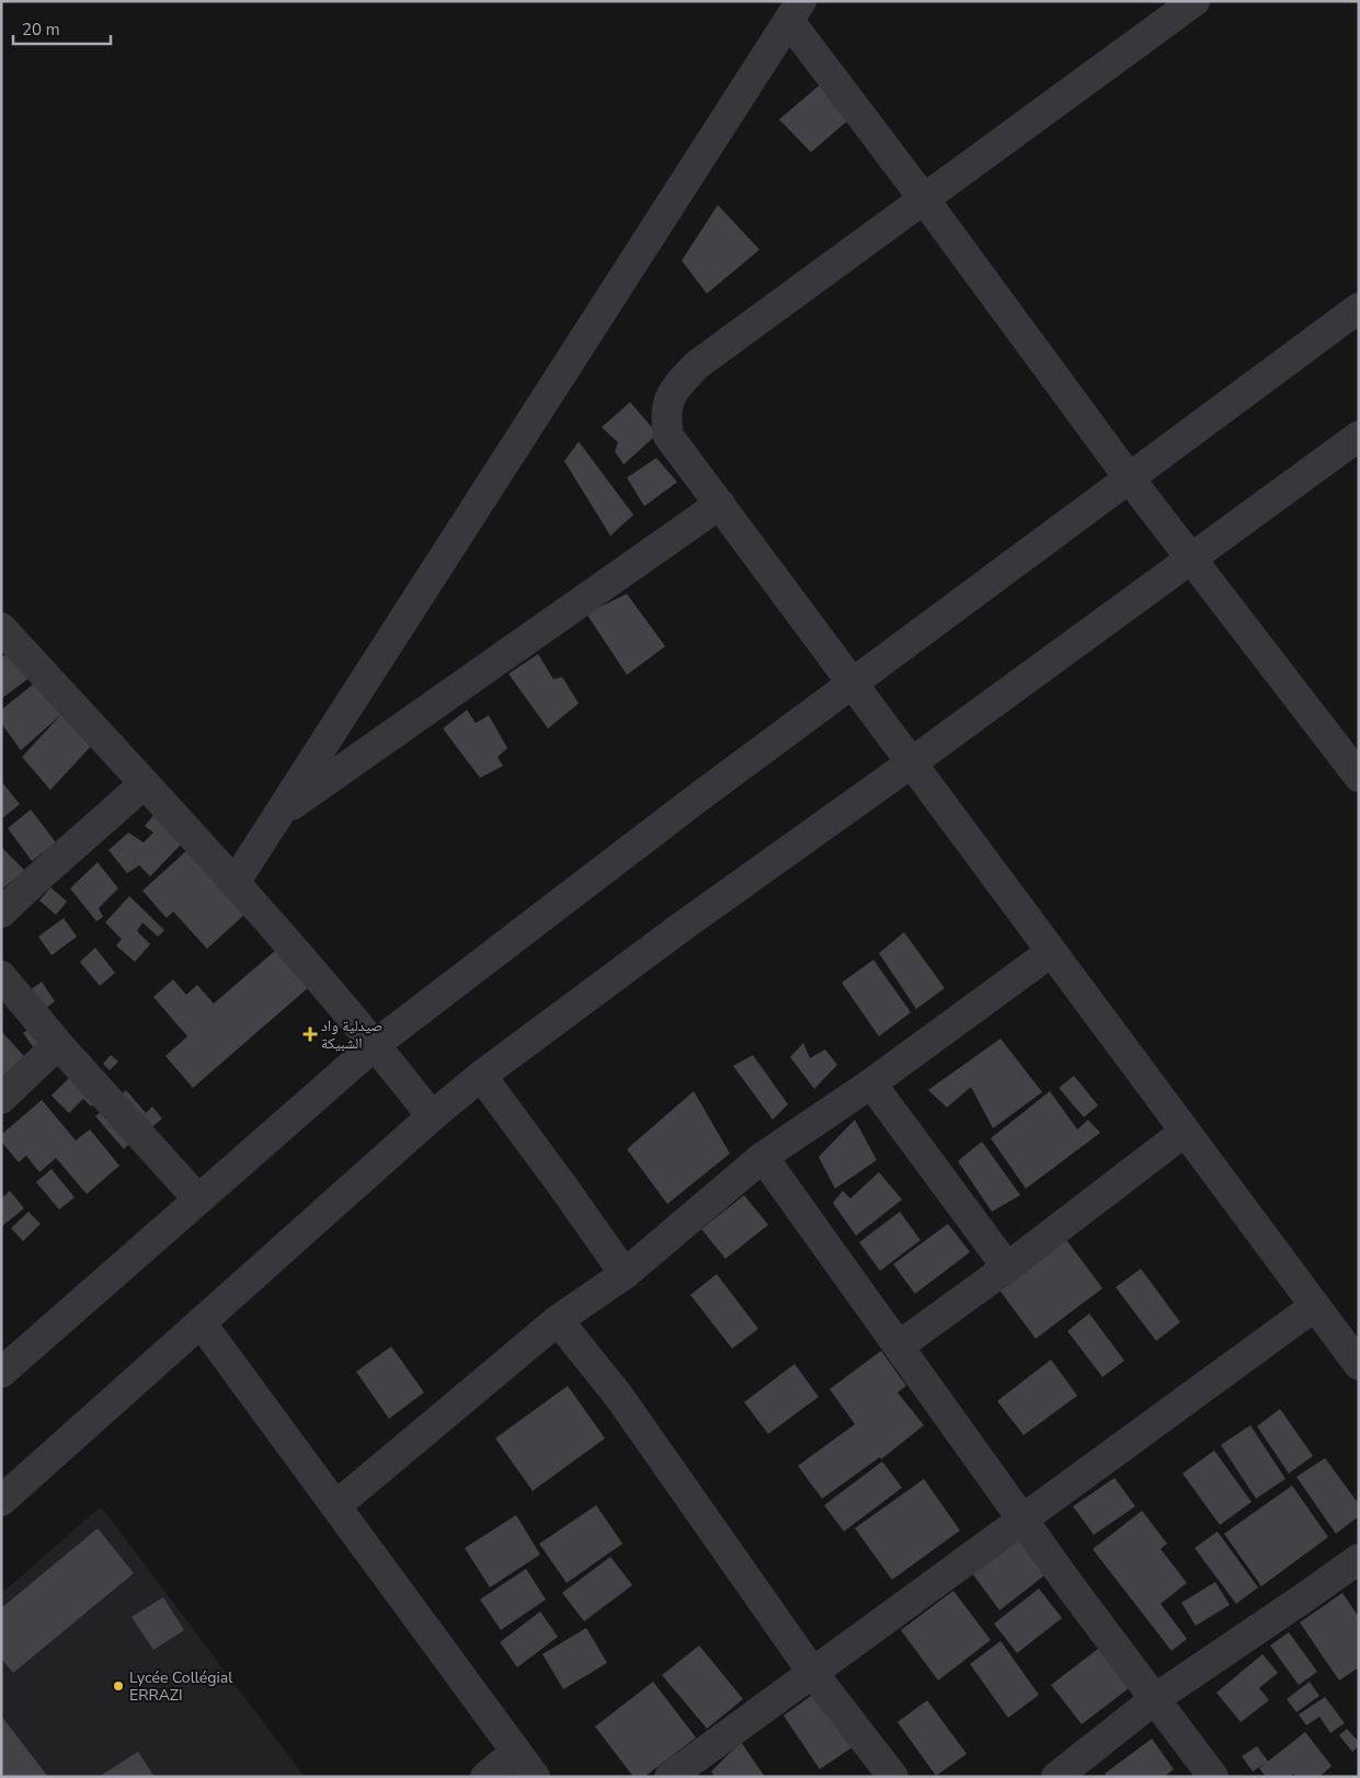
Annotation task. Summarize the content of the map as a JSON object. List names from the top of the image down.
{
  "places": {
    "health": ["صيدلية واد الشبيكة"],
    "other": ["Lycée Collégial ERRAZI"]
  },
  "scale_bar": "20 m"
}
